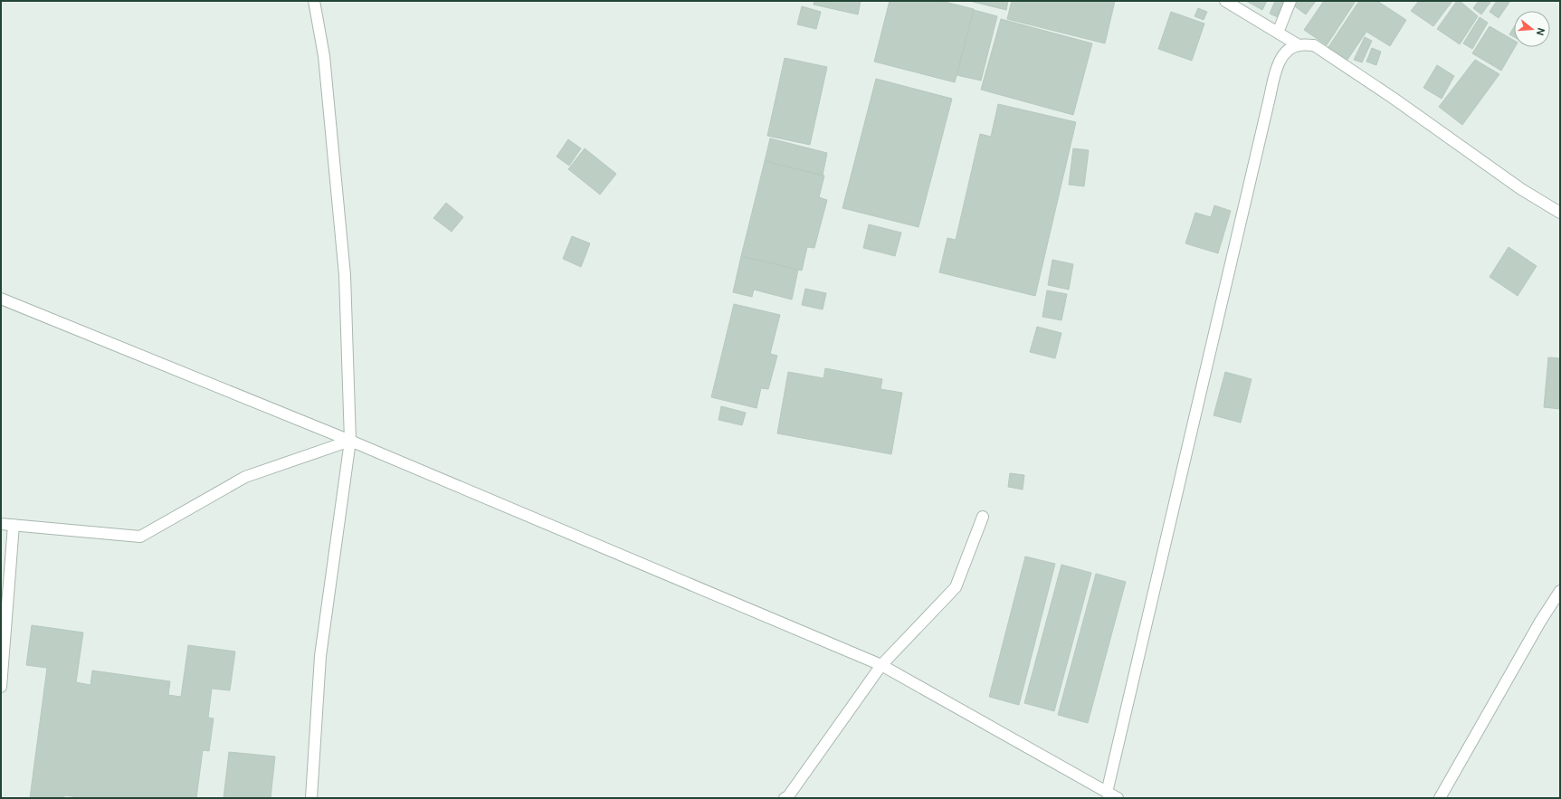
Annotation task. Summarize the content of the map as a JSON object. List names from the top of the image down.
{
  "north": "right"
}
